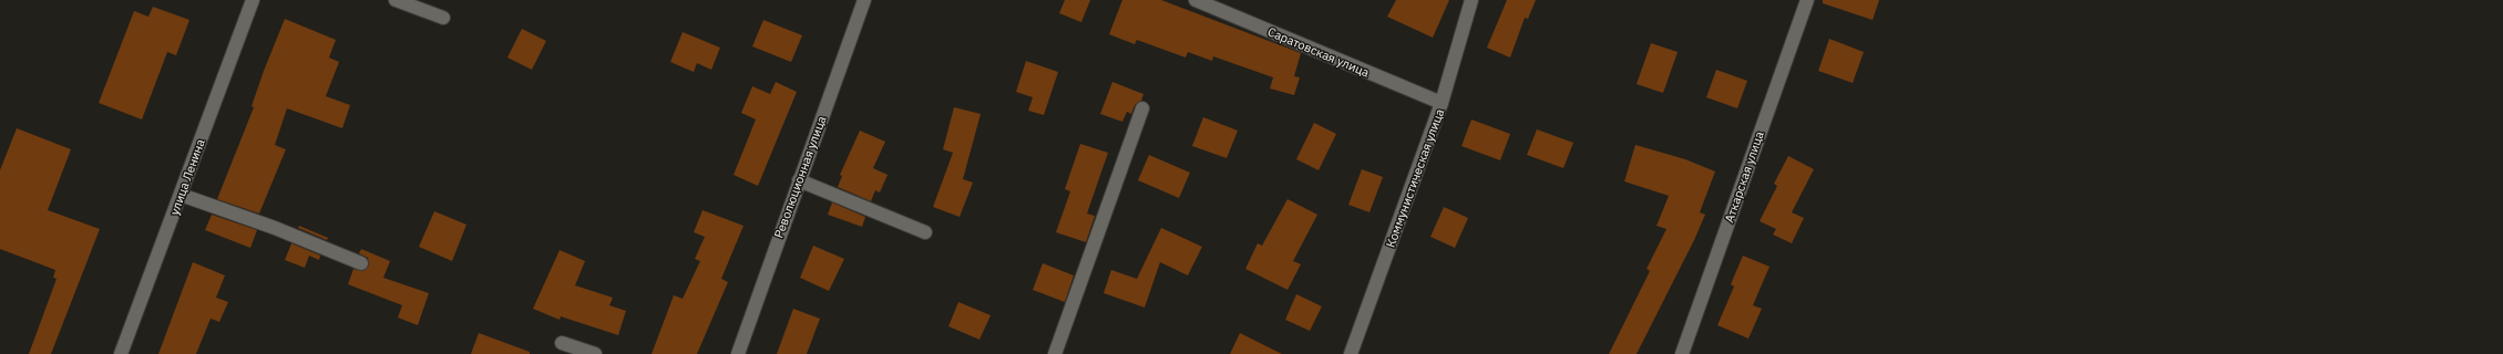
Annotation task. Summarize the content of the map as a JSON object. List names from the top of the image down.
{
  "streets": {
    "street": [
      "Саратовская улица",
      "улица Ленина",
      "Революционная улица",
      "Аткарская улица",
      "Коммунистическая улица"
    ]
  },
  "crossings": [
    ["Саратовская улица", "Коммунистическая улица"]
  ]
}
